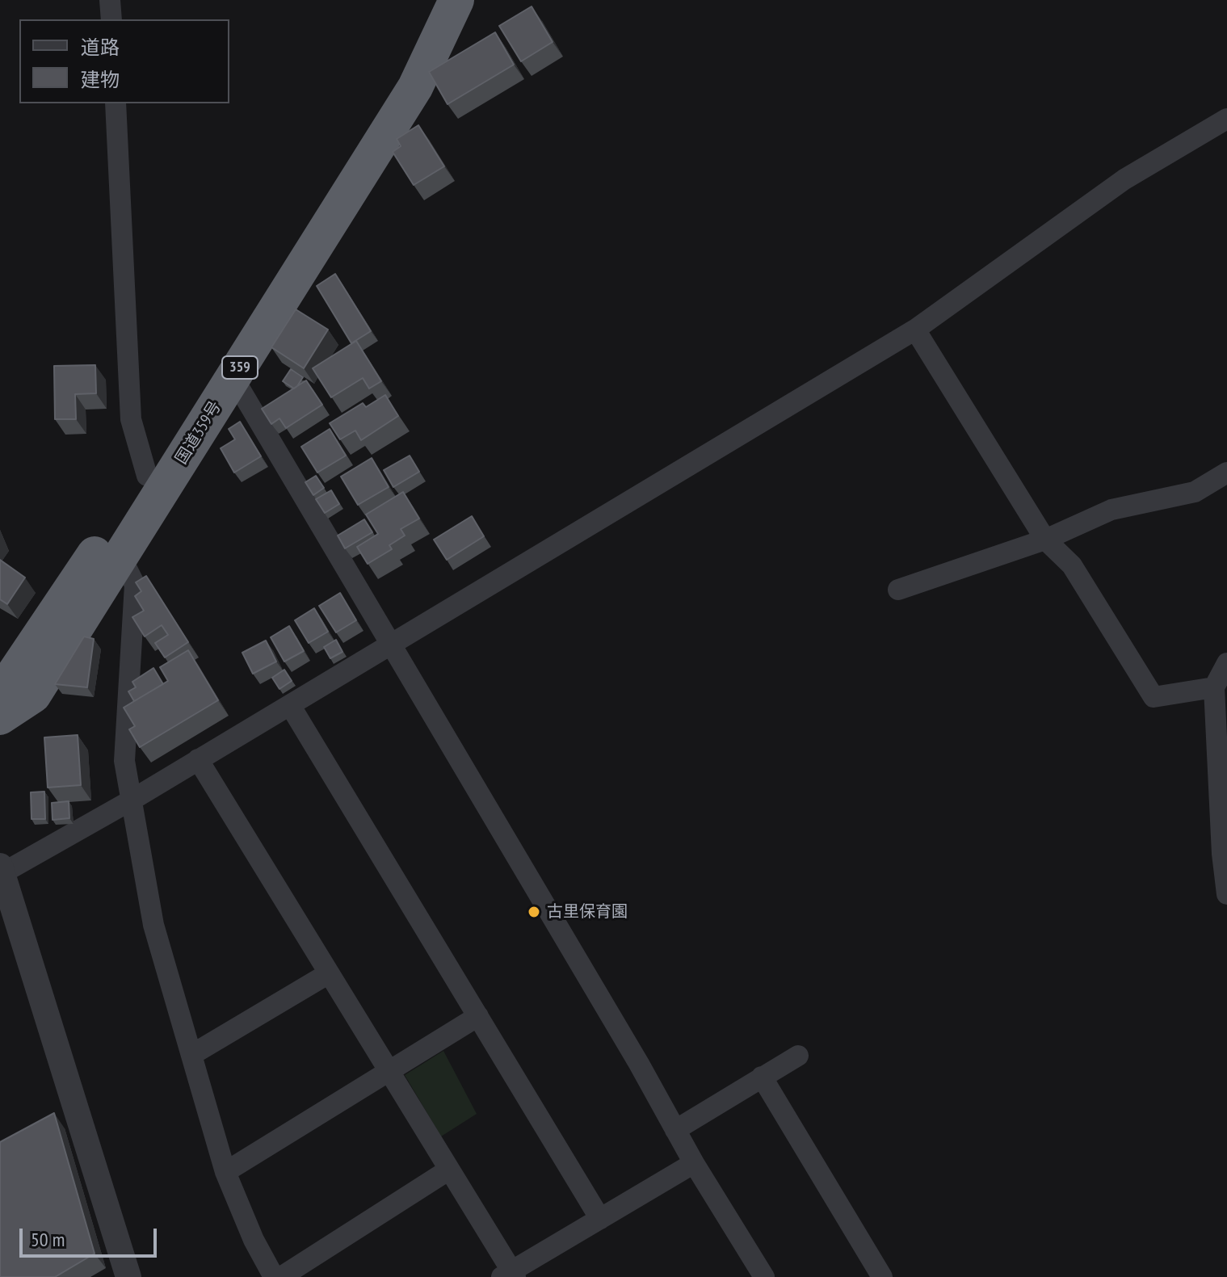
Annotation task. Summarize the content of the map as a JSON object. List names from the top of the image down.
{
  "streets": {
    "highway": ["359", "国道359号"]
  },
  "places": ["古里保育園"],
  "legend": ["道路", "建物"],
  "scale_bar": "50 m"
}
